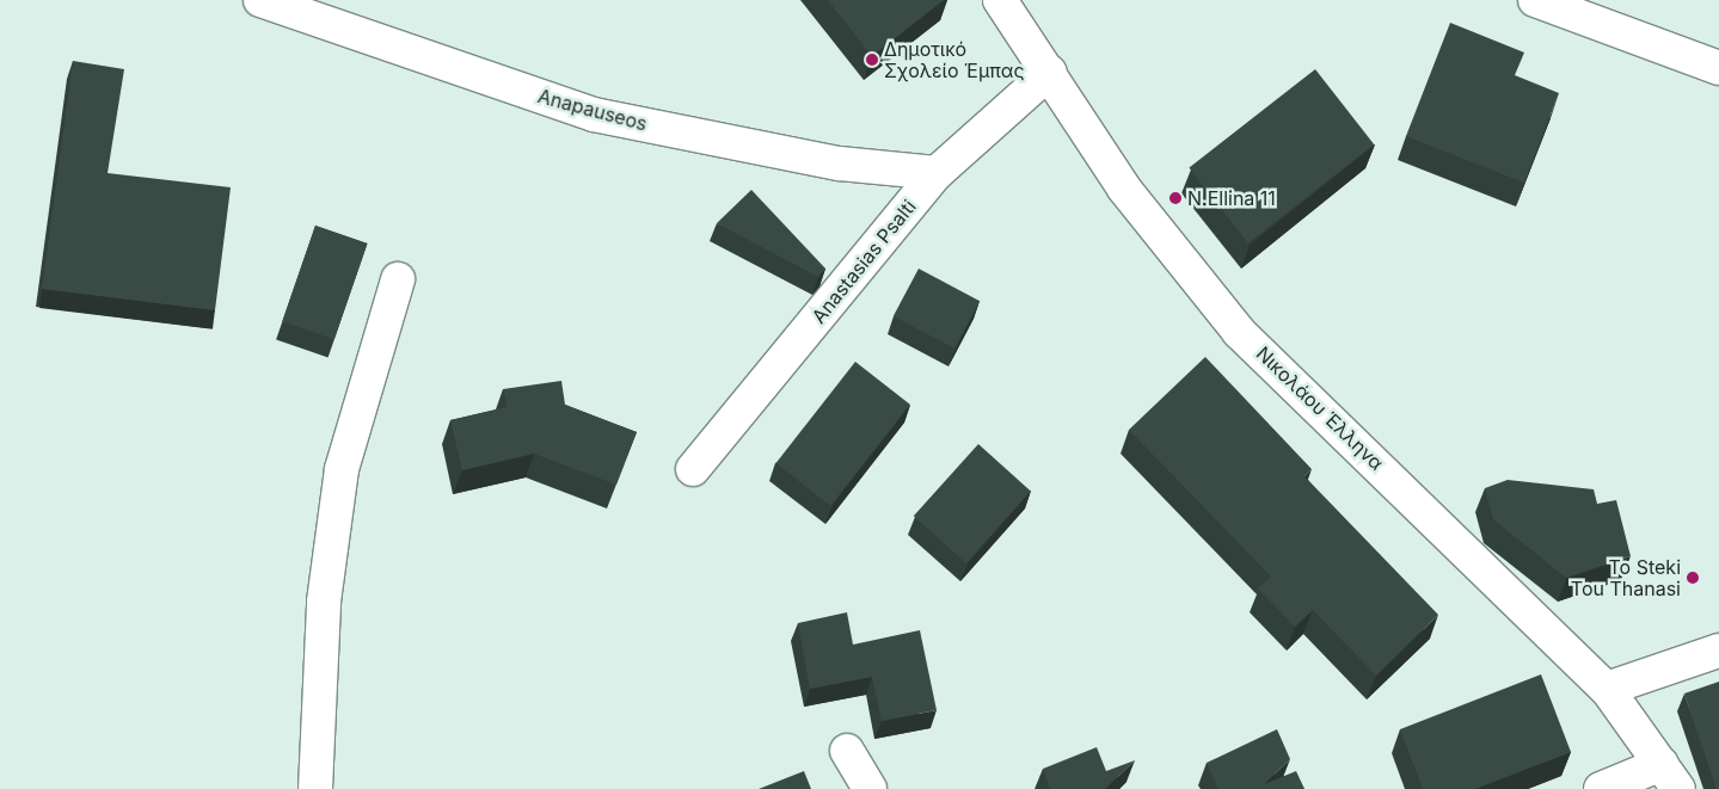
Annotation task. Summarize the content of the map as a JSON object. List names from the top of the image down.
{
  "streets": {
    "street": ["Anapauseos", "Anastasias Psalti", "Νικολάου Έλληνα"]
  },
  "crossings": [
    ["Anapauseos", "Anastasias Psalti"],
    ["Anastasias Psalti", "Νικολάου Έλληνα"]
  ],
  "places": ["Δημοτικό Σχολείο Έμπας", "N.Ellina 11", "To Steki Tou Thanasi"]
}
